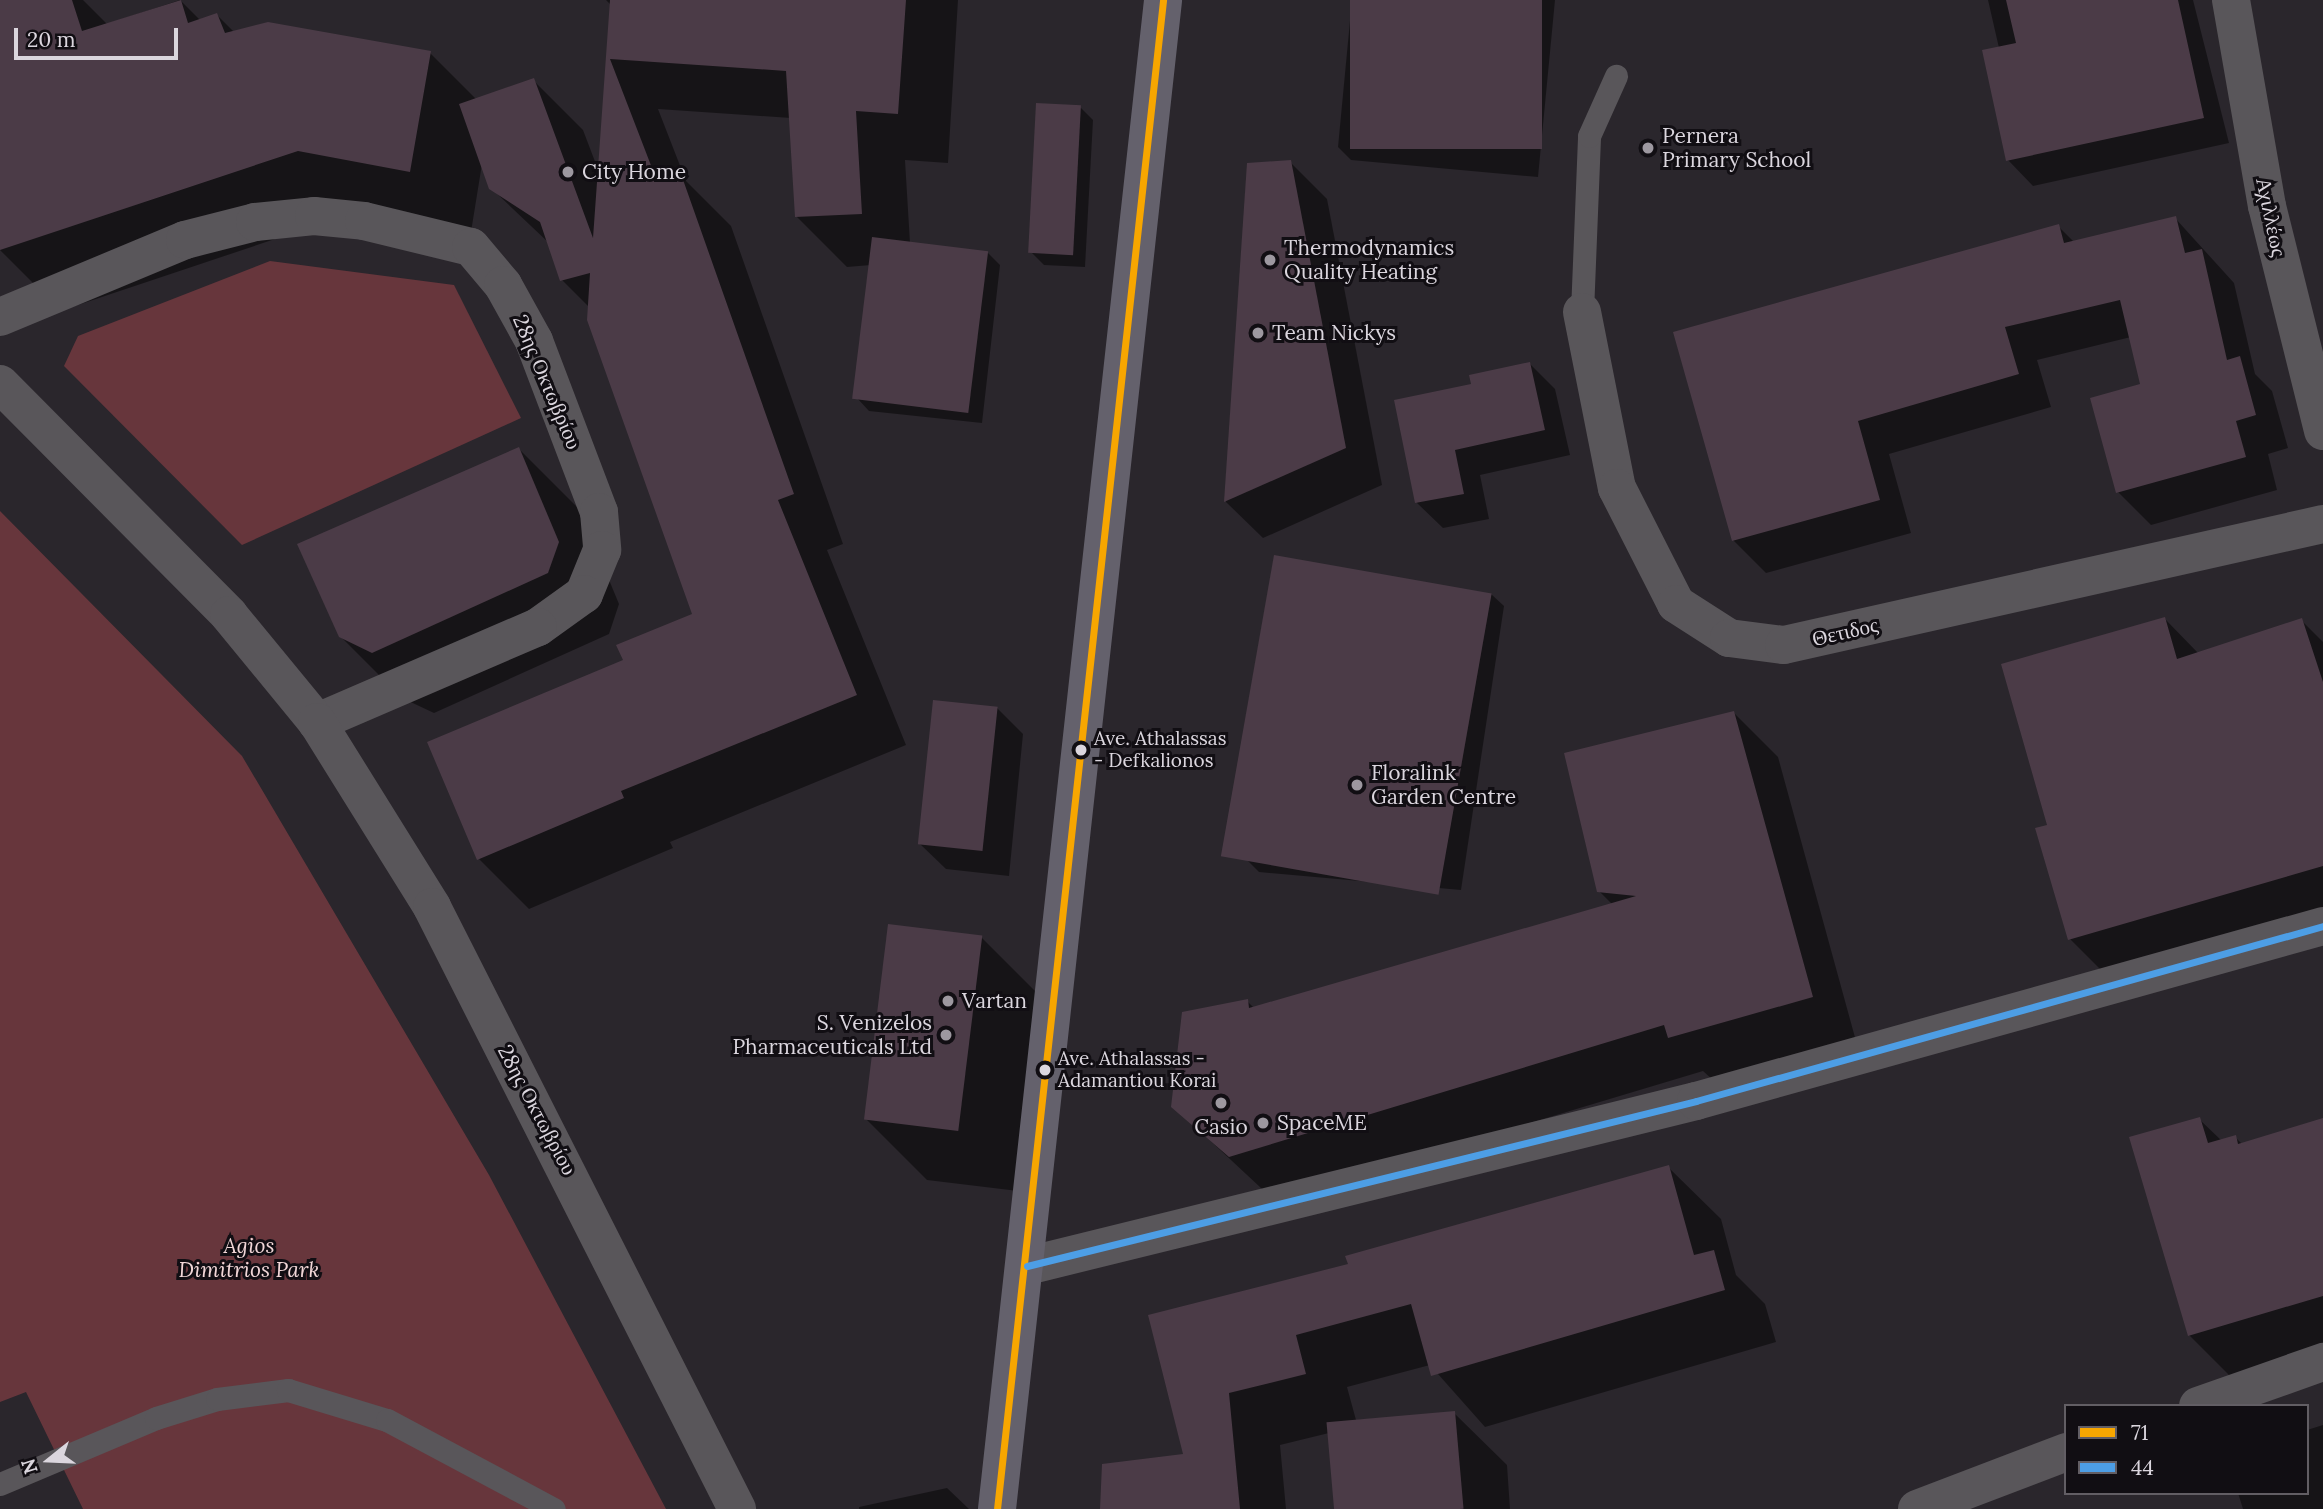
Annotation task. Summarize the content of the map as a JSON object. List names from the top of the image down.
{
  "streets": {
    "street": ["Αχιλλέως", "28ης Οκτωβρίου", "Θετιδος"]
  },
  "parks": ["Agios Dimitrios Park"],
  "places": [
    "Pernera Primary School",
    "City Home",
    "Thermodynamics Quality Heating",
    "Team Nickys",
    "Ave. Athalassas - Defkalionos",
    "Floralink Garden Centre",
    "Vartan",
    "S. Venizelos Pharmaceuticals Ltd",
    "Ave. Athalassas - Adamantiou Korai",
    "Casio",
    "SpaceME"
  ],
  "lines": ["transit line 71", "transit line 44"],
  "legend": ["71", "44"],
  "scale_bar": "20 m",
  "north": "left"
}
